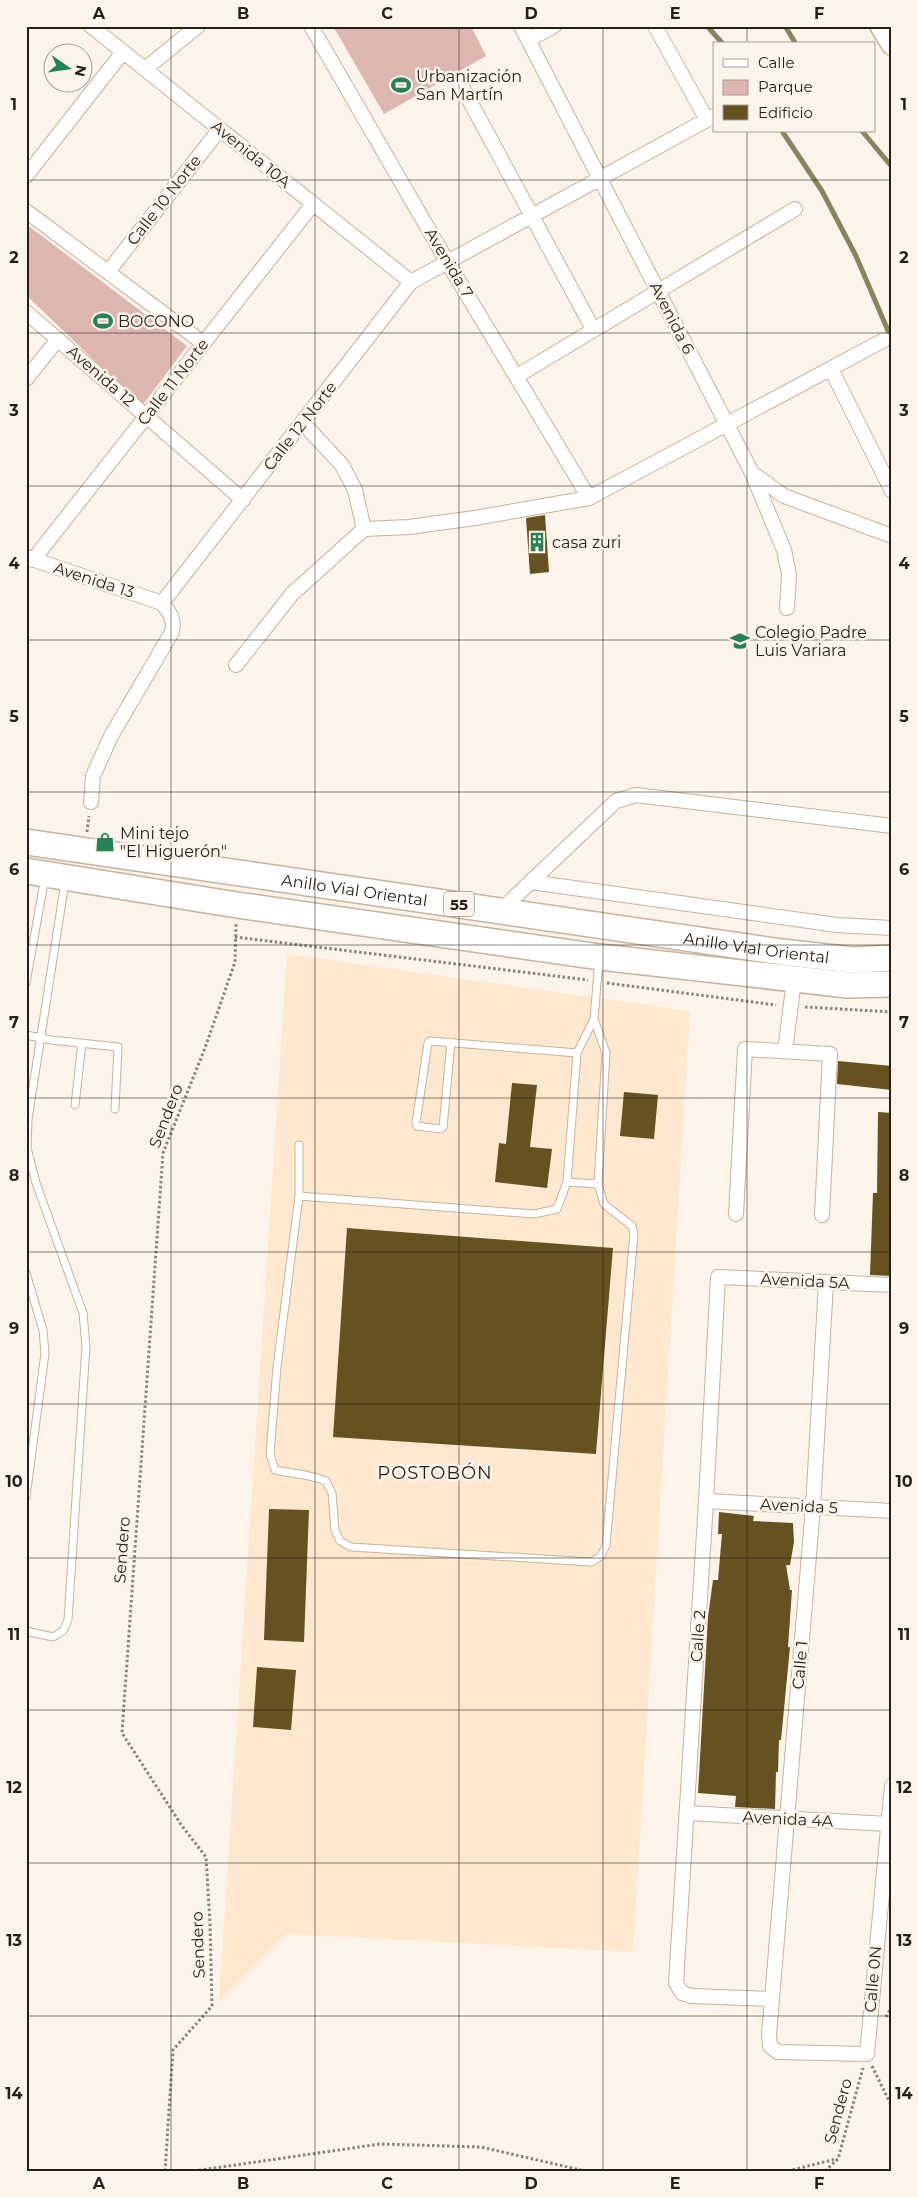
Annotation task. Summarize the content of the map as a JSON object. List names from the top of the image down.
{
  "streets": {
    "highway": ["Anillo Vial Oriental", "55"],
    "street": [
      "Avenida 10A",
      "Calle 10 Norte",
      "Avenida 7",
      "Avenida 6",
      "Avenida 12",
      "Calle 11 Norte",
      "Calle 12 Norte",
      "Avenida 13",
      "Avenida 5A",
      "Avenida 5",
      "Calle 2",
      "Calle 1",
      "Avenida 4A",
      "Calle 0N"
    ],
    "path": ["Sendero"]
  },
  "crossings": [
    ["Avenida 10A", "Calle 10 Norte"],
    ["Avenida 10A", "Calle 11 Norte"],
    ["Avenida 10A", "Calle 12 Norte"],
    ["Avenida 7", "Calle 12 Norte"],
    ["Avenida 6", "Calle 12 Norte"],
    ["Avenida 12", "Calle 11 Norte"],
    ["Avenida 12", "Calle 12 Norte"],
    ["Calle 11 Norte", "Avenida 13"],
    ["Calle 12 Norte", "Avenida 13"],
    ["Anillo Vial Oriental", "Sendero"],
    ["Sendero", "Calle 1"],
    ["Sendero", "Calle 0N"],
    ["Avenida 5A", "Calle 2"],
    ["Avenida 5A", "Calle 1"],
    ["Avenida 5", "Calle 2"],
    ["Avenida 5", "Calle 1"],
    ["Calle 2", "Calle 1"],
    ["Calle 2", "Avenida 4A"],
    ["Calle 1", "Avenida 4A"],
    ["Calle 1", "Calle 0N"],
    ["Avenida 4A", "Calle 0N"]
  ],
  "districts": ["POSTOBÓN"],
  "places": {
    "sports": ["Urbanización San Martín", "BOCONO"],
    "building": ["casa zuri"],
    "school or university": ["Colegio Padre Luis Variara"],
    "shop": ["Mini tejo \"El Higuerón\""]
  },
  "legend": ["Calle", "Parque", "Edificio"],
  "north": "right",
  "grid": {
    "columns": [
      "A",
      "B",
      "C",
      "D",
      "E",
      "F"
    ],
    "rows": [
      "1",
      "2",
      "3",
      "4",
      "5",
      "6",
      "7",
      "8",
      "9",
      "10",
      "11",
      "12",
      "13",
      "14"
    ]
  }
}
